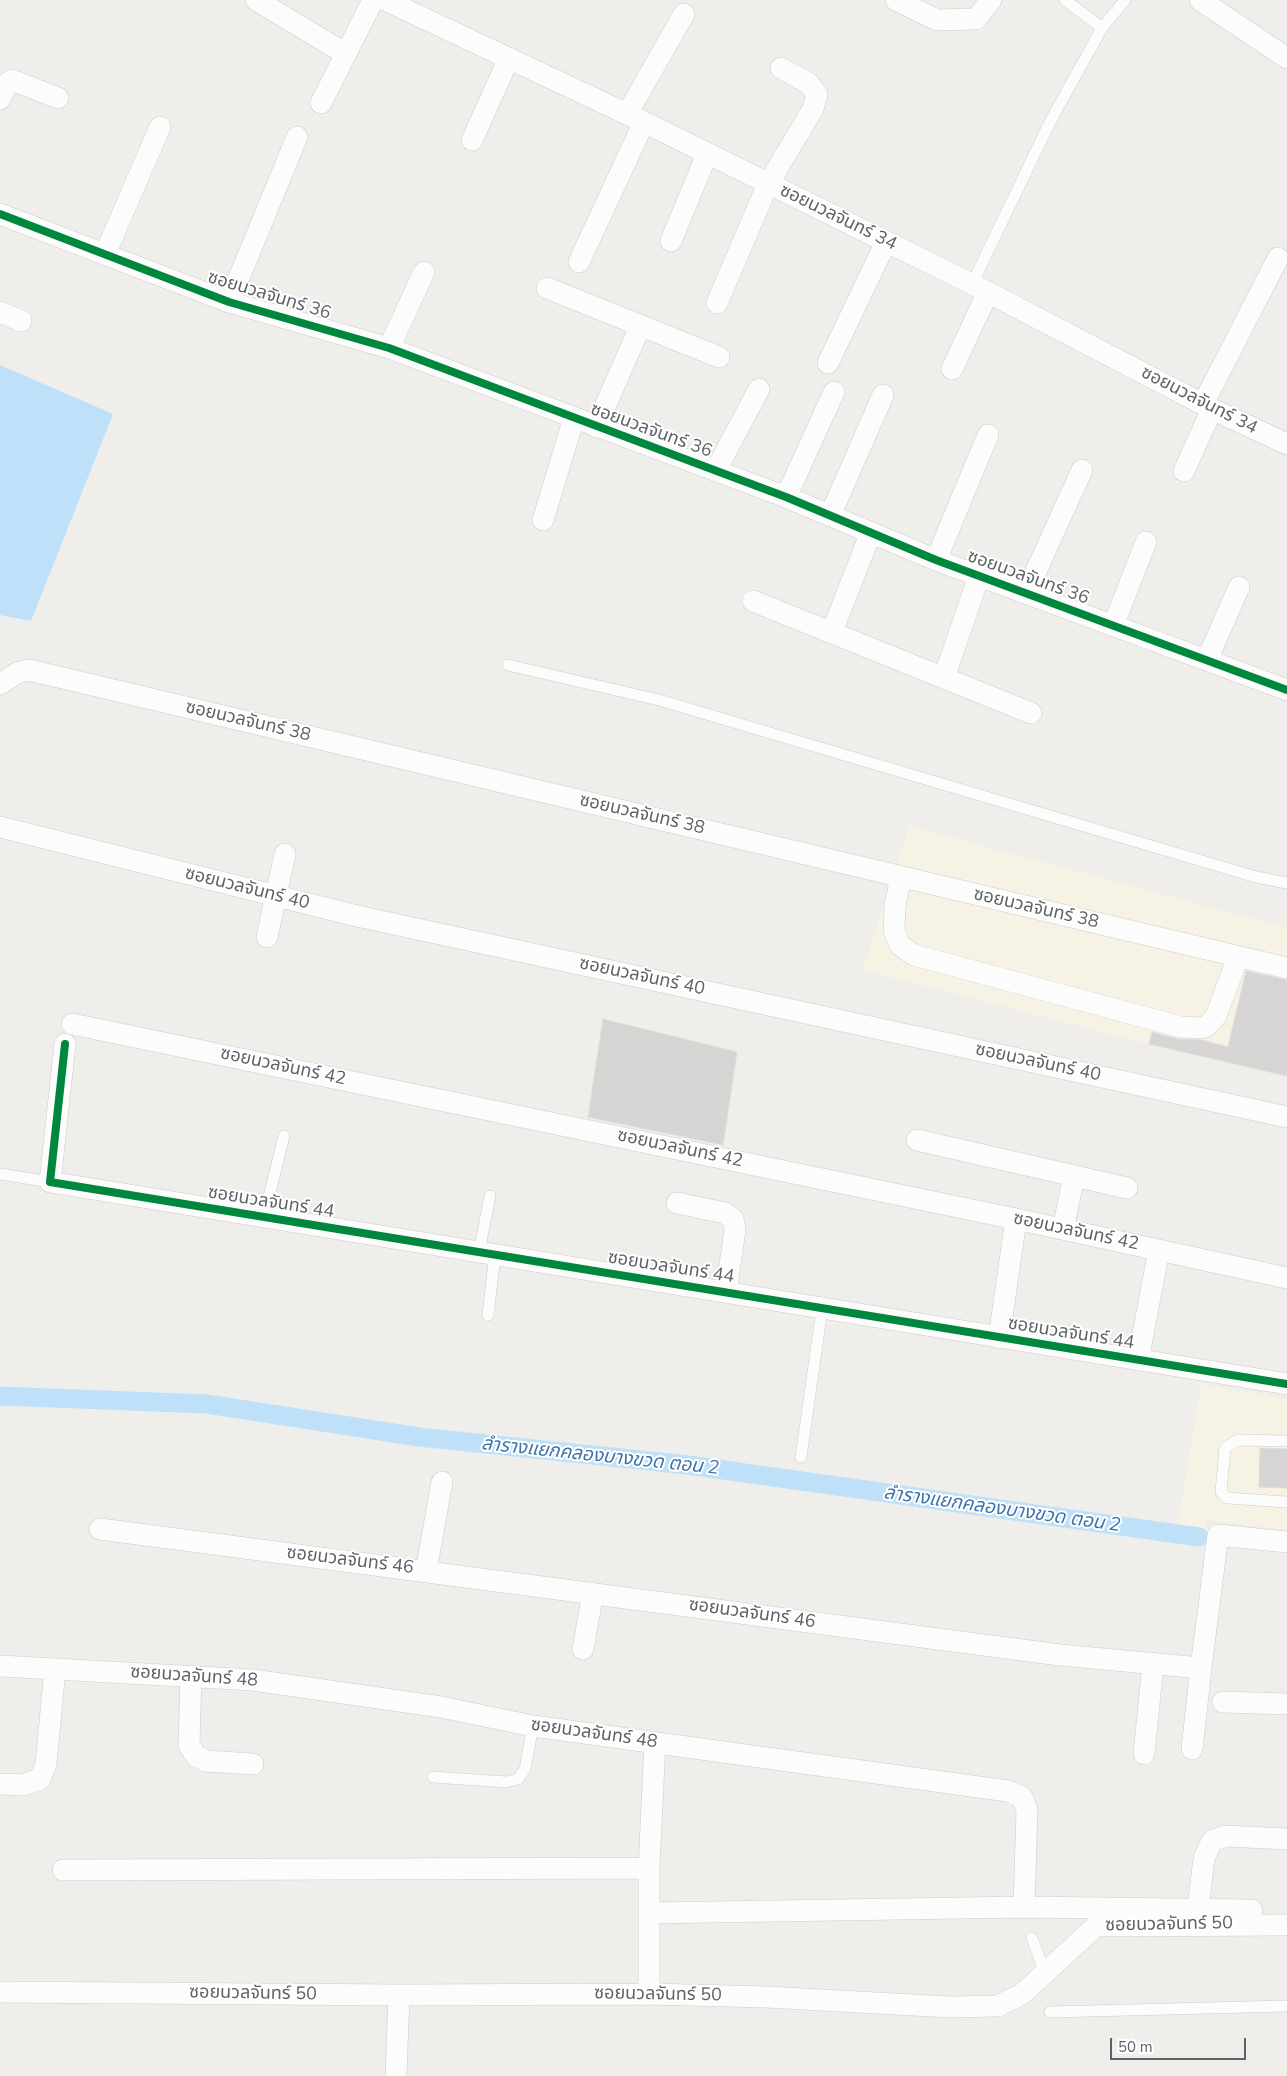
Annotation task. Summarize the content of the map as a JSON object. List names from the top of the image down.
{
  "streets": {
    "street": [
      "ซอยนวลจันทร์ 34",
      "ซอยนวลจันทร์ 36",
      "ซอยนวลจันทร์ 38",
      "ซอยนวลจันทร์ 40",
      "ซอยนวลจันทร์ 42",
      "ซอยนวลจันทร์ 44",
      "ซอยนวลจันทร์ 46",
      "ซอยนวลจันทร์ 48",
      "ซอยนวลจันทร์ 50"
    ]
  },
  "water": ["ลำรางแยกคลองบางขวด ตอน 2"],
  "scale_bar": "50 m"
}
